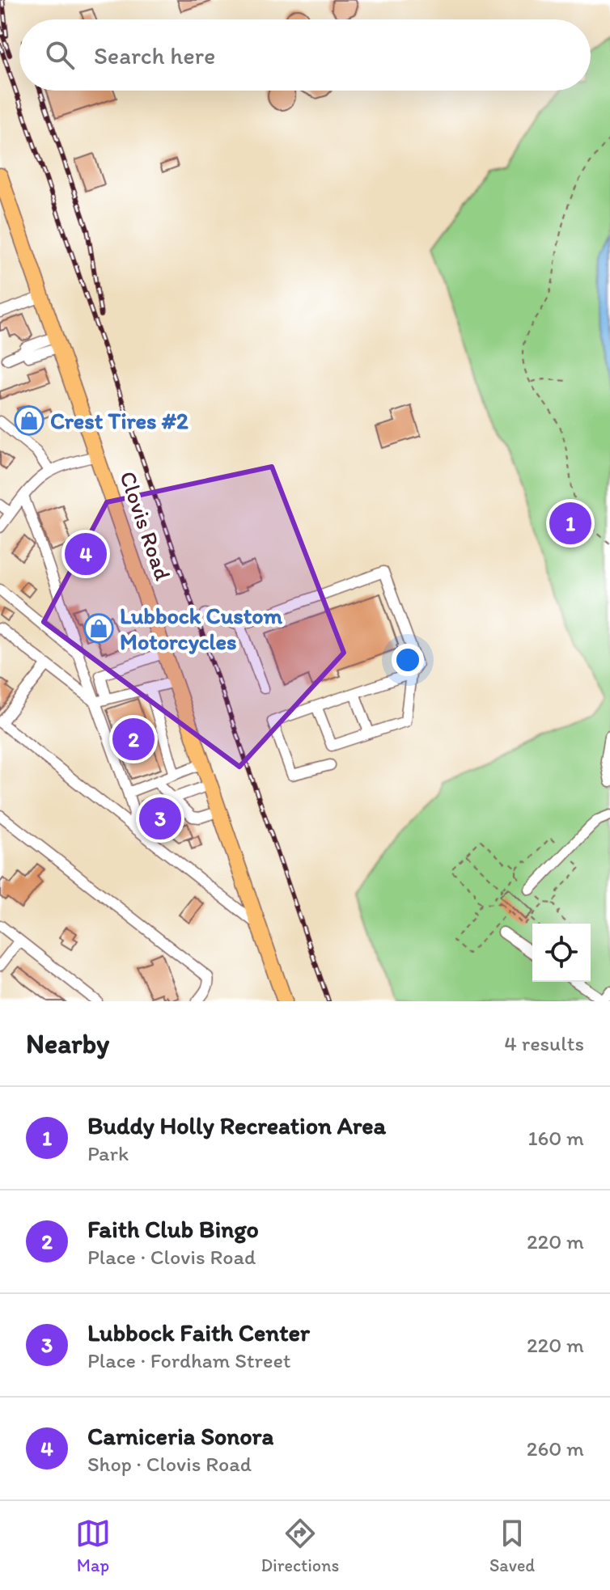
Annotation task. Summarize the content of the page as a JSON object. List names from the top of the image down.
{
  "streets": {
    "highway": ["Clovis Road"]
  },
  "places": {
    "shop": ["Crest Tires #2", "Lubbock Custom Motorcycles"]
  },
  "page": {
    "search": "Search here",
    "pins": [
      "1",
      "4",
      "2",
      "3"
    ],
    "heading": ["Nearby", "4 results"],
    "list": [
      {
        "mark": "1",
        "name": "Buddy Holly Recreation Area",
        "note": "Park",
        "value": "160 m"
      },
      {
        "mark": "2",
        "name": "Faith Club Bingo",
        "note": "Place · Clovis Road",
        "value": "220 m"
      },
      {
        "mark": "3",
        "name": "Lubbock Faith Center",
        "note": "Place · Fordham Street",
        "value": "220 m"
      },
      {
        "mark": "4",
        "name": "Carniceria Sonora",
        "note": "Shop · Clovis Road",
        "value": "260 m"
      }
    ],
    "nav": ["Map", "Directions", "Saved"]
  }
}
